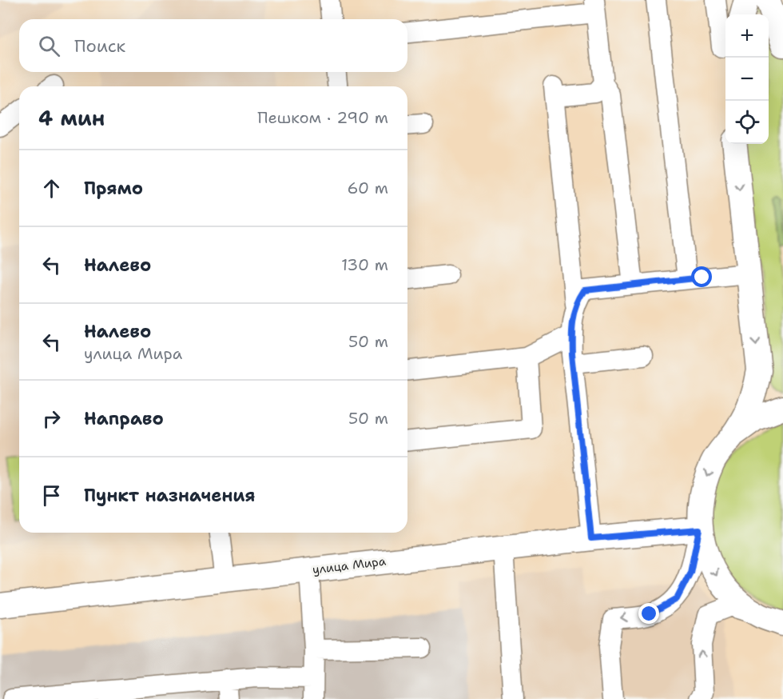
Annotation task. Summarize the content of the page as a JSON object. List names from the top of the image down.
{
  "streets": {
    "main road": ["улица Мира"]
  },
  "page": {
    "map_buttons": ["+", "−"],
    "search": "Поиск",
    "heading": ["4 мин", "Пешком · 290 m"],
    "list": [
      ["Прямо", "60 m"],
      ["Налево", "130 m"],
      ["Налево", "улица Мира", "50 m"],
      ["Направо", "50 m"],
      "Пункт назначения"
    ]
  }
}
